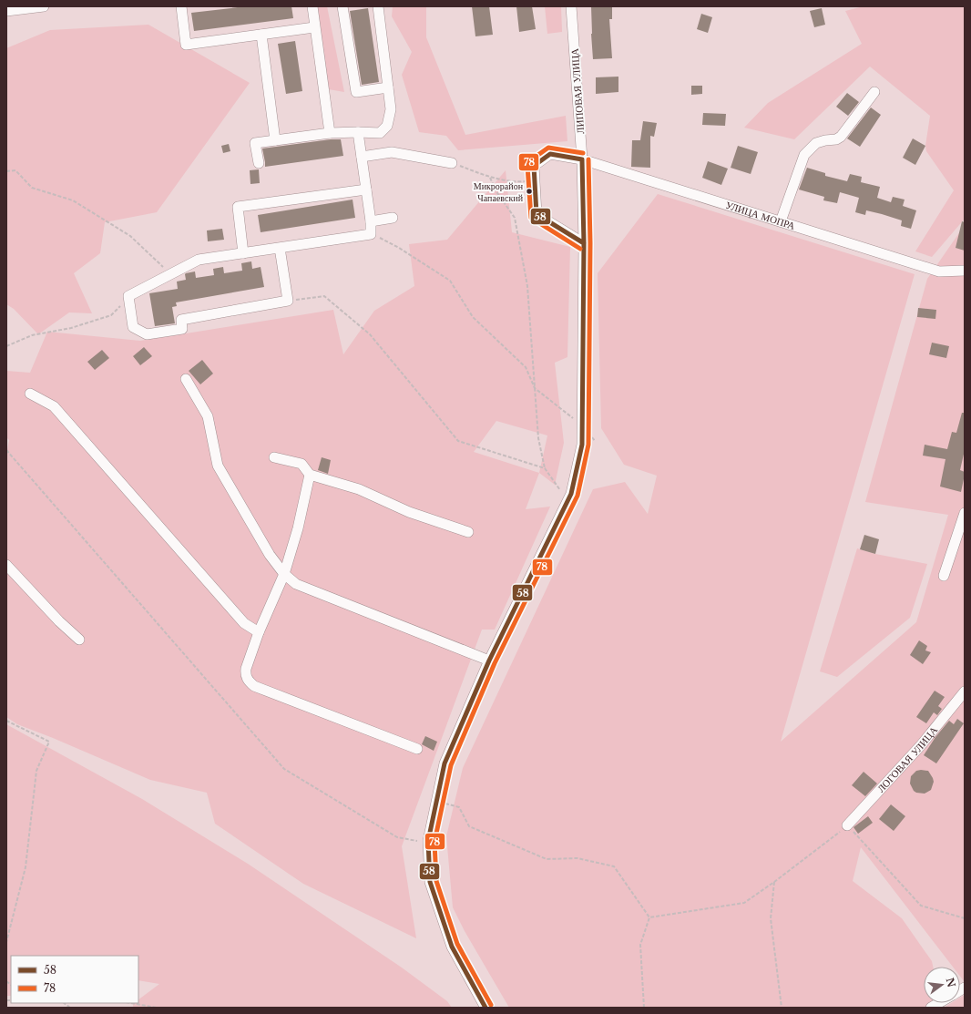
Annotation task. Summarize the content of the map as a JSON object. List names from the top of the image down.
{
  "streets": {
    "street": ["ЛИПОВАЯ УЛИЦА", "УЛИЦА МОПРА", "ЛОГОВАЯ УЛИЦА"]
  },
  "crossings": [
    ["ЛИПОВАЯ УЛИЦА", "УЛИЦА МОПРА"]
  ],
  "places": ["Микрорайон Чапаевский"],
  "lines": ["transit line 78", "transit line 58"],
  "legend": ["58", "78"],
  "north": "right"
}
